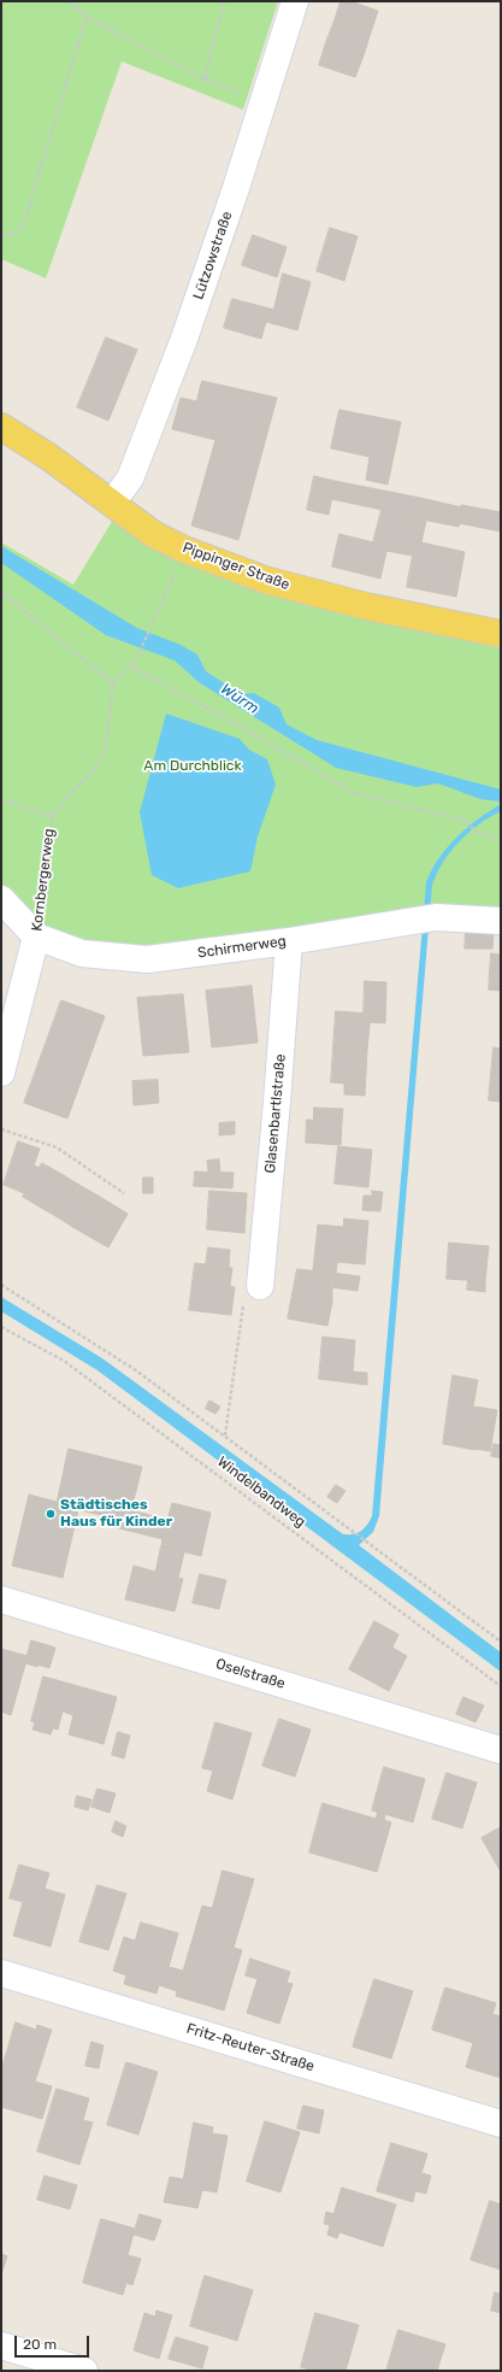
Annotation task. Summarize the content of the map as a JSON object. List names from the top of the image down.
{
  "streets": {
    "main road": ["Pippinger Straße"],
    "street": [
      "Lützowstraße",
      "Kornbergerweg",
      "Schirmerweg",
      "Glasenbartlstraße",
      "Oselstraße",
      "Fritz-Reuter-Straße"
    ],
    "path": ["Windelbandweg"]
  },
  "crossings": [
    ["Lützowstraße", "Pippinger Straße"],
    ["Kornbergerweg", "Schirmerweg"],
    ["Schirmerweg", "Glasenbartlstraße"]
  ],
  "water": ["Würm"],
  "parks": ["Am Durchblick"],
  "places": ["Städtisches Haus für Kinder"],
  "scale_bar": "20 m"
}
